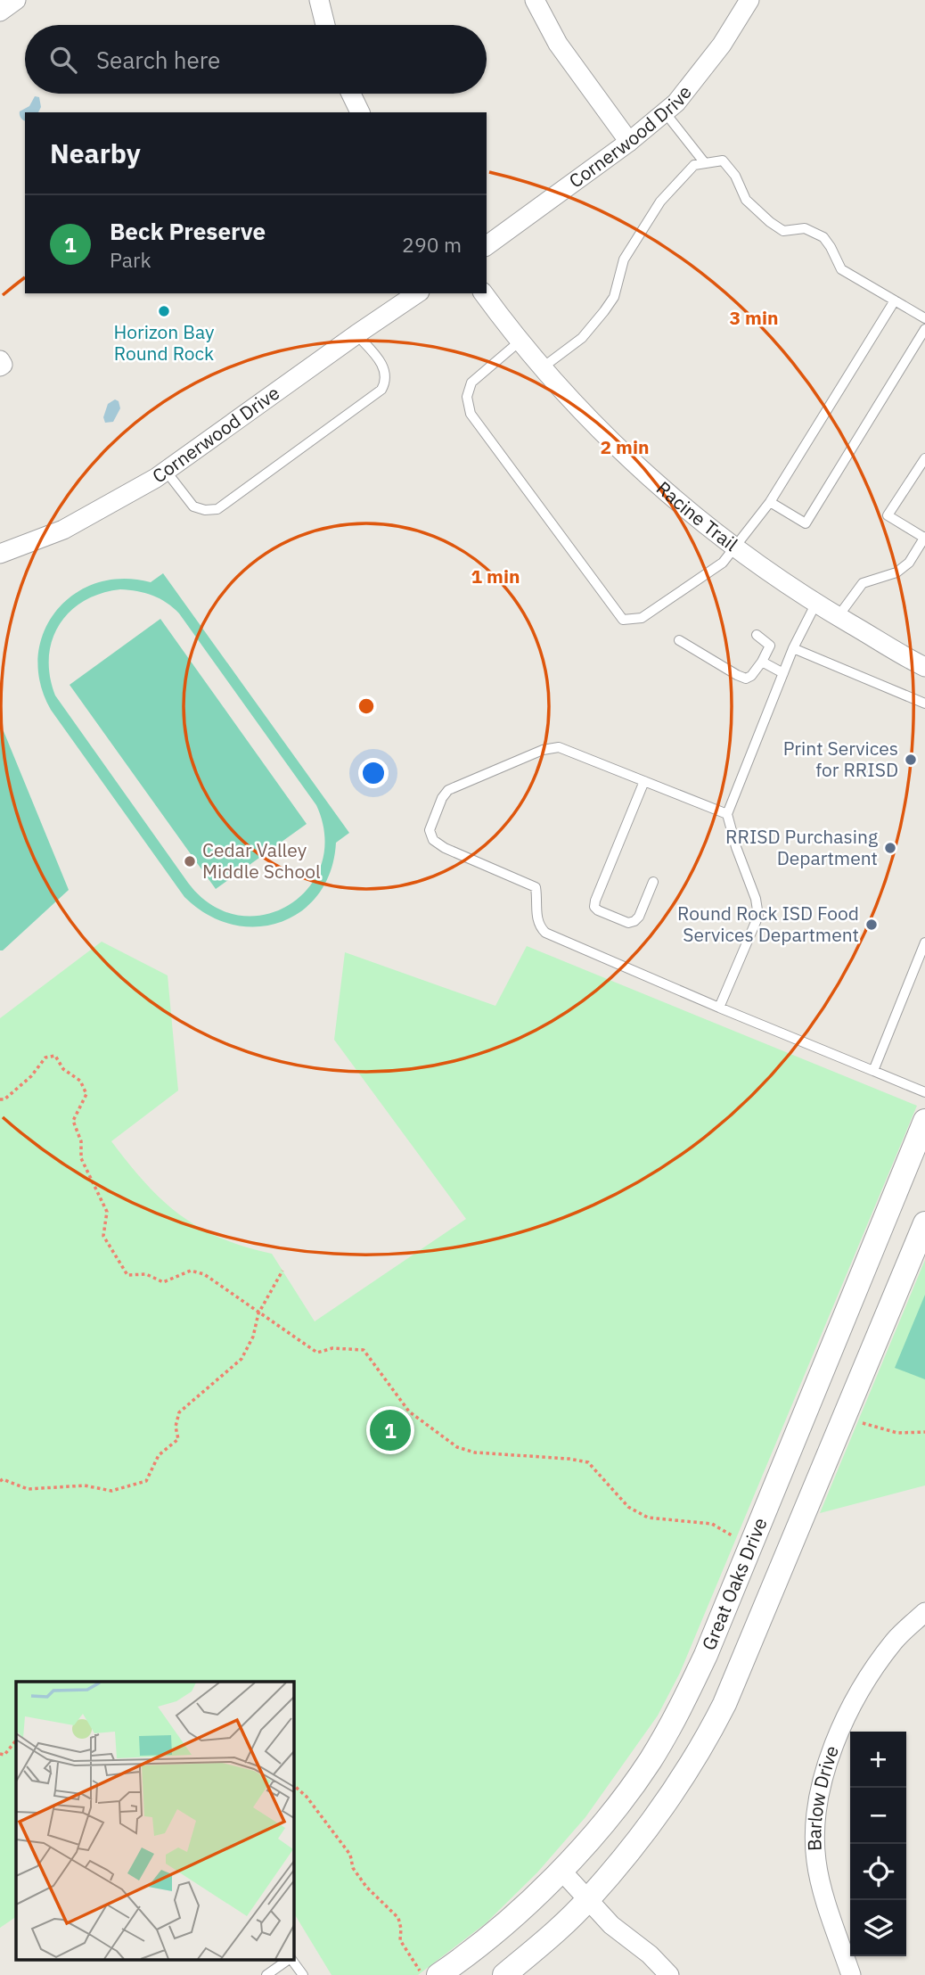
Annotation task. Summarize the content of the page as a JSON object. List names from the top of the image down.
{
  "streets": {
    "street": [
      "Cornerwood Drive",
      "Racine Trail",
      "Great Oaks Drive",
      "Barlow Drive"
    ]
  },
  "places": [
    "Horizon Bay Round Rock",
    "Print Services for RRISD",
    "RRISD Purchasing Department",
    "Cedar Valley Middle School",
    "Round Rock ISD Food Services Department"
  ],
  "page": {
    "search": "Search here",
    "heading": "Nearby",
    "list": [
      {
        "mark": "1",
        "name": "Beck Preserve",
        "note": "Park",
        "value": "290 m"
      }
    ],
    "pins": "1",
    "map_buttons": ["+", "−"]
  },
  "rings": ["3 min", "2 min", "1 min"]
}
